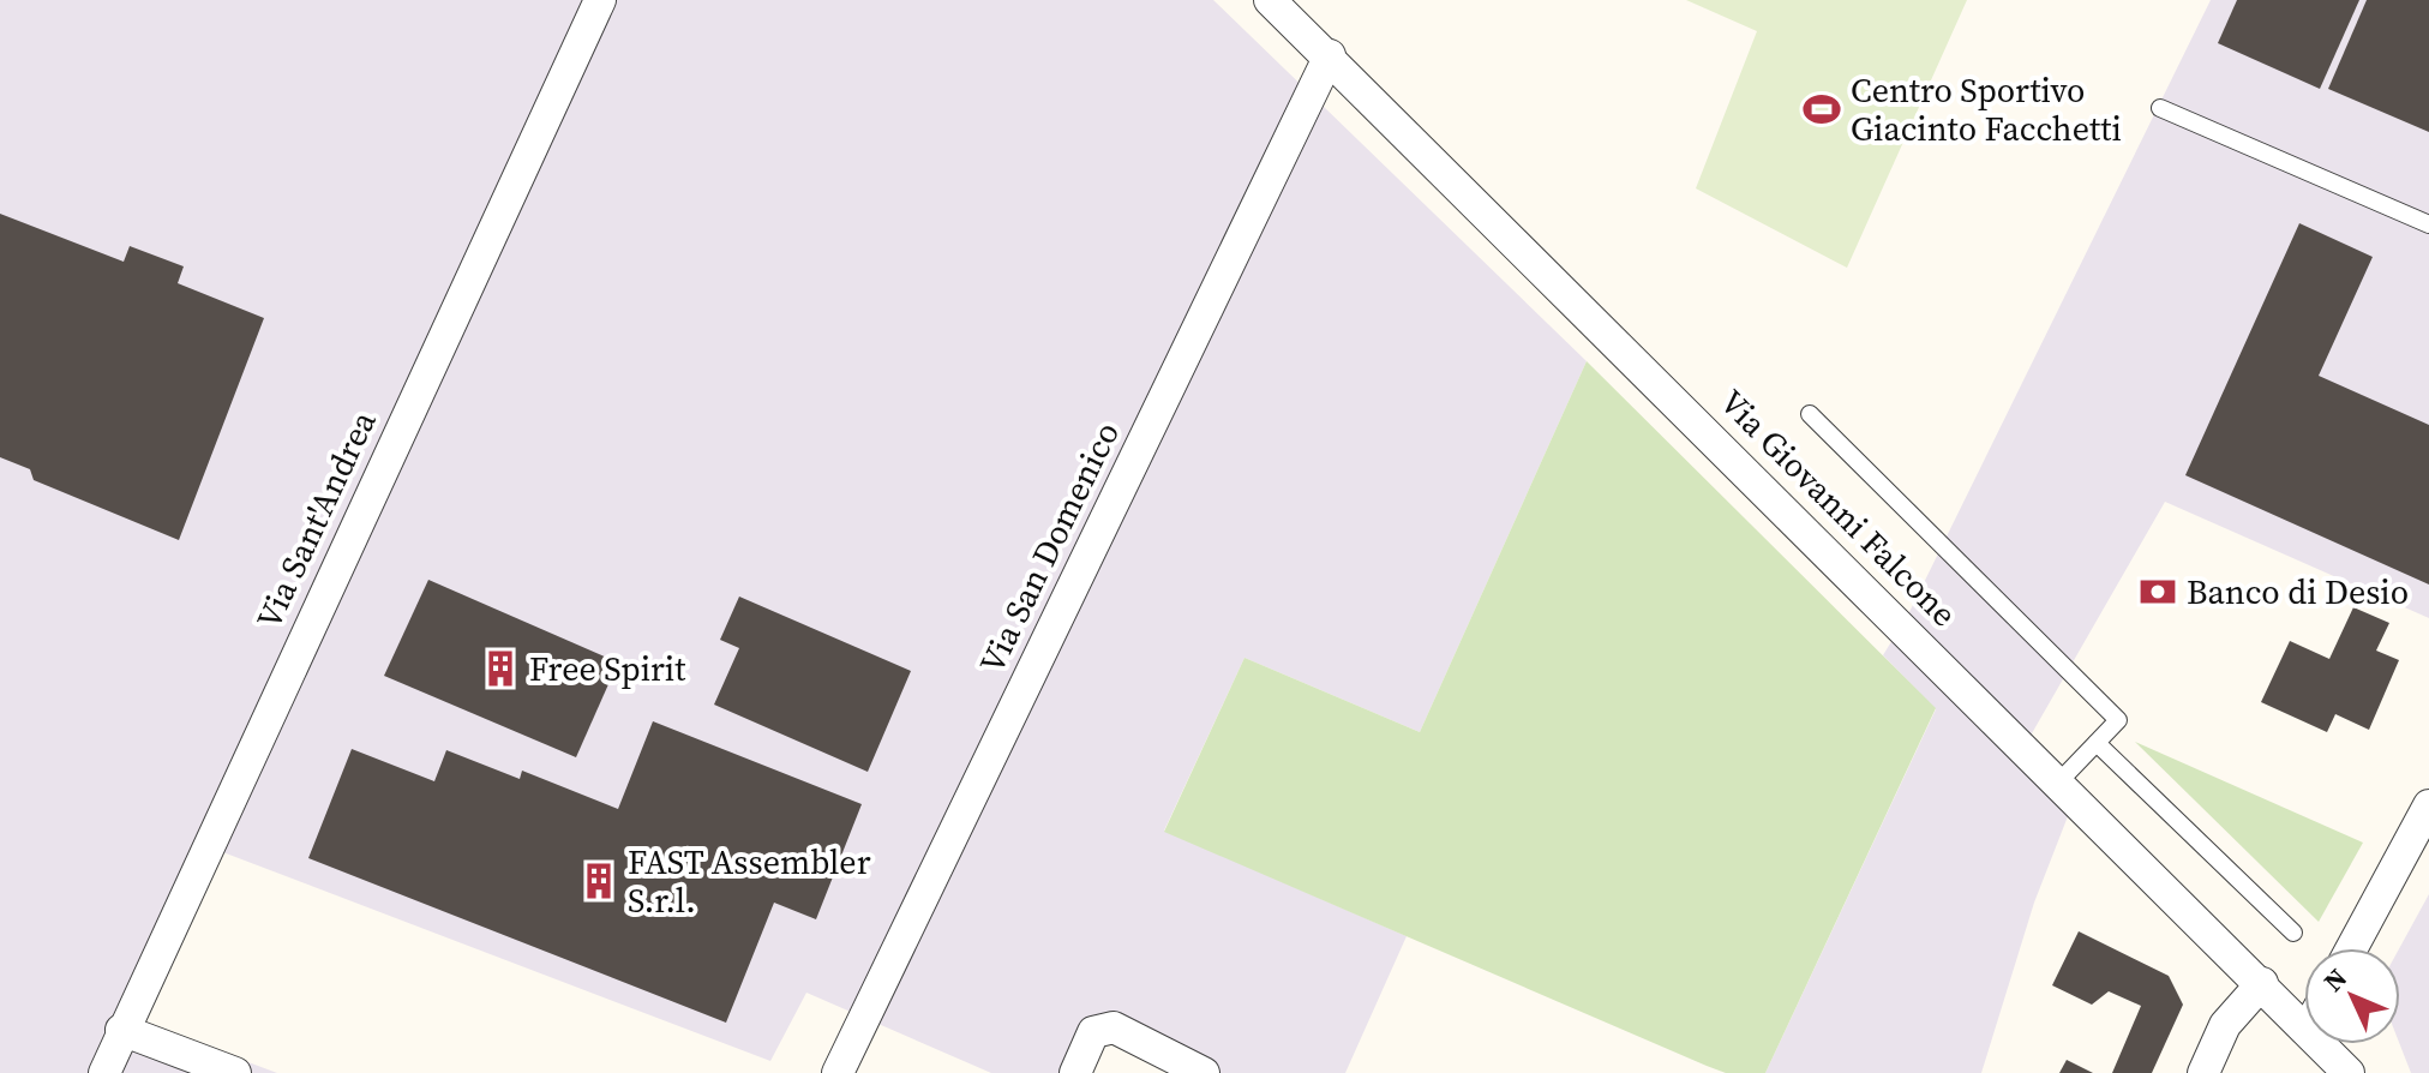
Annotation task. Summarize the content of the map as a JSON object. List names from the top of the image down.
{
  "streets": {
    "street": ["Via Giovanni Falcone", "Via Sant'Andrea", "Via San Domenico"]
  },
  "crossings": [
    ["Via Giovanni Falcone", "Via San Domenico"]
  ],
  "places": {
    "sports": ["Centro Sportivo Giacinto Facchetti"],
    "bank": ["Banco di Desio"],
    "building": ["Free Spirit", "FAST Assembler S.r.l."]
  },
  "north": "top left"
}
